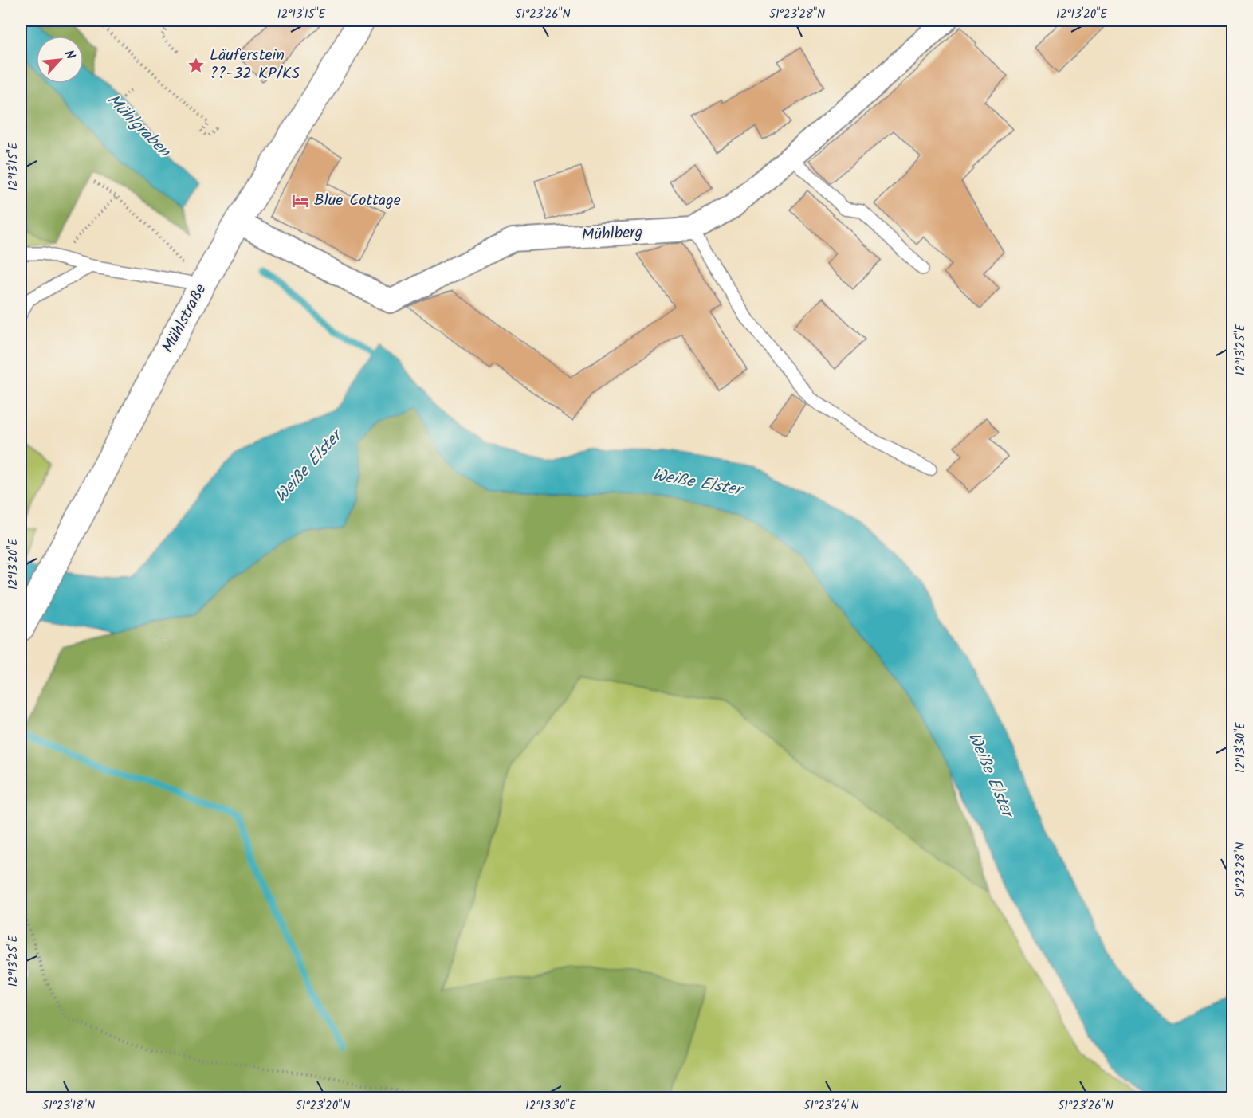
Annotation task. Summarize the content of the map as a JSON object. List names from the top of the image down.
{
  "streets": {
    "street": ["Mühlberg", "Mühlstraße"]
  },
  "crossings": [
    ["Mühlberg", "Mühlstraße"]
  ],
  "water": ["Mühlgraben", "Weiße Elster"],
  "places": {
    "place": ["Läuferstein ??-32 KP/KS"],
    "hotel": ["Blue Cottage"]
  },
  "north": "top right",
  "coordinates": [
    "12°13'15\"E",
    "51°23'26\"N",
    "51°23'28\"N",
    "12°13'20\"E",
    "12°13'25\"E",
    "12°13'30\"E",
    "51°23'18\"N",
    "51°23'20\"N",
    "51°23'24\"N"
  ]
}
